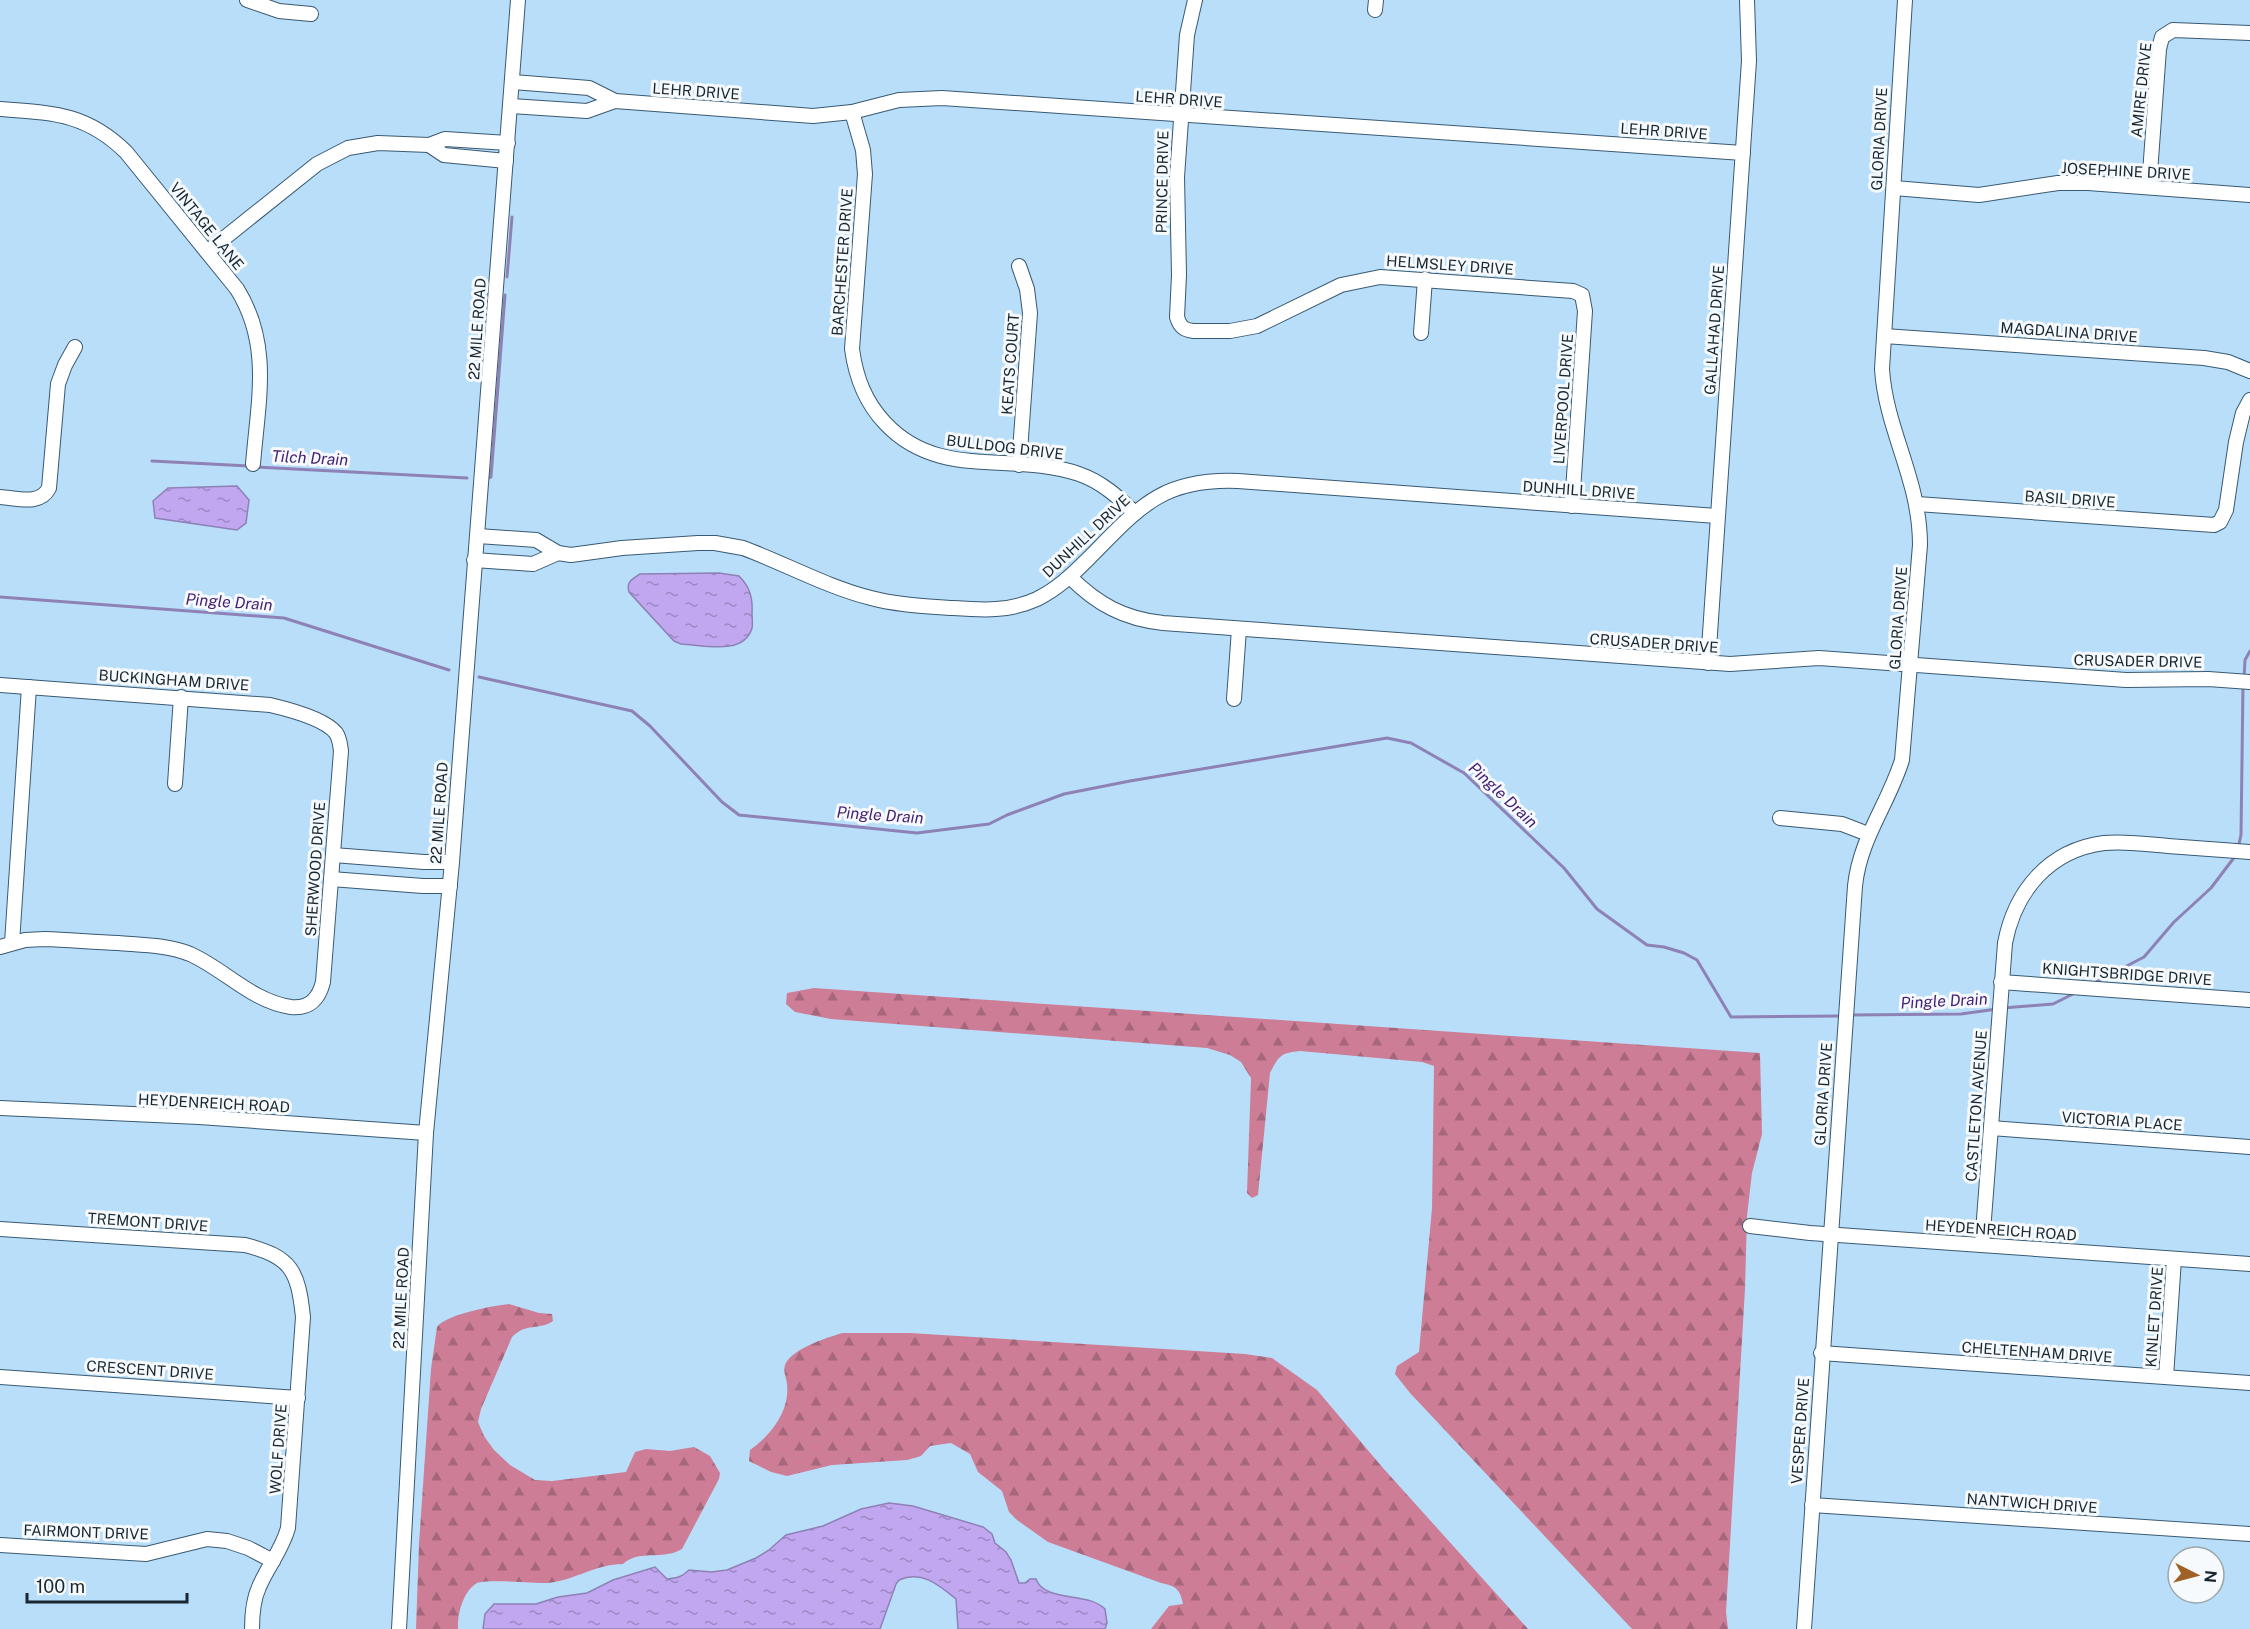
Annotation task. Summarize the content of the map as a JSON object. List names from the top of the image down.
{
  "streets": {
    "street": [
      "AMIRE DRIVE",
      "LEHR DRIVE",
      "GLORIA DRIVE",
      "JOSEPHINE DRIVE",
      "PRINCE DRIVE",
      "VINTAGE LANE",
      "BARCHESTER DRIVE",
      "HELMSLEY DRIVE",
      "22 MILE ROAD",
      "GALLAHAD DRIVE",
      "MAGDALINA DRIVE",
      "KEATS COURT",
      "LIVERPOOL DRIVE",
      "BULLDOG DRIVE",
      "DUNHILL DRIVE",
      "BASIL DRIVE",
      "CRUSADER DRIVE",
      "BUCKINGHAM DRIVE",
      "SHERWOOD DRIVE",
      "KNIGHTSBRIDGE DRIVE",
      "HEYDENREICH ROAD",
      "CASTLETON AVENUE",
      "VICTORIA PLACE",
      "TREMONT DRIVE",
      "KINLET DRIVE",
      "CHELTENHAM DRIVE",
      "CRESCENT DRIVE",
      "VESPER DRIVE",
      "WOLF DRIVE",
      "NANTWICH DRIVE",
      "FAIRMONT DRIVE"
    ]
  },
  "crossings": [
    ["AMIRE DRIVE", "JOSEPHINE DRIVE"],
    ["LEHR DRIVE", "PRINCE DRIVE"],
    ["LEHR DRIVE", "BARCHESTER DRIVE"],
    ["LEHR DRIVE", "22 MILE ROAD"],
    ["LEHR DRIVE", "GALLAHAD DRIVE"],
    ["GLORIA DRIVE", "JOSEPHINE DRIVE"],
    ["GLORIA DRIVE", "MAGDALINA DRIVE"],
    ["GLORIA DRIVE", "BASIL DRIVE"],
    ["GLORIA DRIVE", "CRUSADER DRIVE"],
    ["GLORIA DRIVE", "HEYDENREICH ROAD"],
    ["GLORIA DRIVE", "VESPER DRIVE"],
    ["PRINCE DRIVE", "HELMSLEY DRIVE"],
    ["BARCHESTER DRIVE", "BULLDOG DRIVE"],
    ["HELMSLEY DRIVE", "LIVERPOOL DRIVE"],
    ["22 MILE ROAD", "DUNHILL DRIVE"],
    ["22 MILE ROAD", "HEYDENREICH ROAD"],
    ["GALLAHAD DRIVE", "DUNHILL DRIVE"],
    ["GALLAHAD DRIVE", "CRUSADER DRIVE"],
    ["KEATS COURT", "BULLDOG DRIVE"],
    ["LIVERPOOL DRIVE", "DUNHILL DRIVE"],
    ["BULLDOG DRIVE", "DUNHILL DRIVE"],
    ["DUNHILL DRIVE", "CRUSADER DRIVE"],
    ["BUCKINGHAM DRIVE", "SHERWOOD DRIVE"],
    ["KNIGHTSBRIDGE DRIVE", "CASTLETON AVENUE"],
    ["HEYDENREICH ROAD", "CASTLETON AVENUE"],
    ["HEYDENREICH ROAD", "KINLET DRIVE"],
    ["HEYDENREICH ROAD", "VESPER DRIVE"],
    ["CASTLETON AVENUE", "VICTORIA PLACE"],
    ["TREMONT DRIVE", "WOLF DRIVE"],
    ["KINLET DRIVE", "CHELTENHAM DRIVE"],
    ["CHELTENHAM DRIVE", "VESPER DRIVE"],
    ["CRESCENT DRIVE", "WOLF DRIVE"],
    ["VESPER DRIVE", "NANTWICH DRIVE"],
    ["WOLF DRIVE", "FAIRMONT DRIVE"]
  ],
  "water": ["Tilch Drain", "Pingle Drain"],
  "scale_bar": "100 m",
  "north": "right"
}
